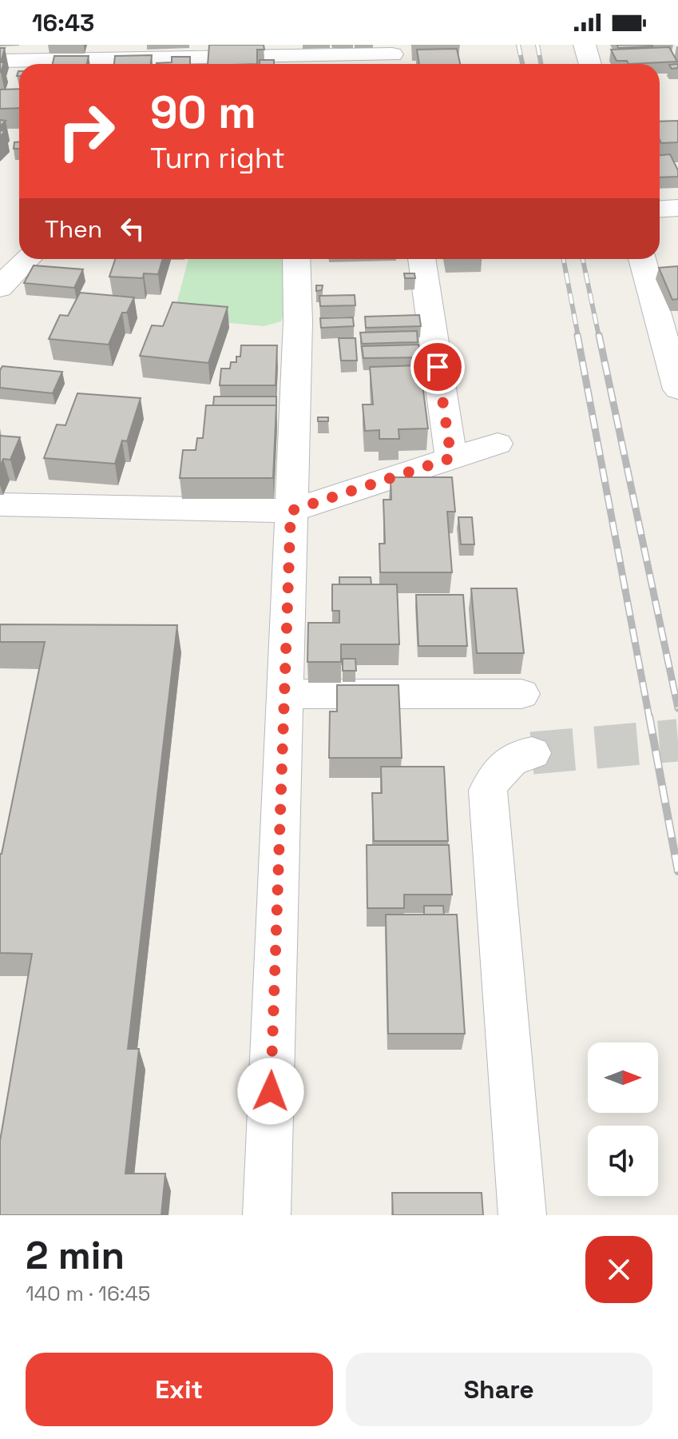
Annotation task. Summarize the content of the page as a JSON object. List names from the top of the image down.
{
  "north": "right",
  "page": {
    "status": "16:43",
    "turn": ["90 m", "Turn right"],
    "then": "Then",
    "heading": ["2 min", "140 m · 16:45"],
    "buttons": ["Exit", "Share"]
  }
}
